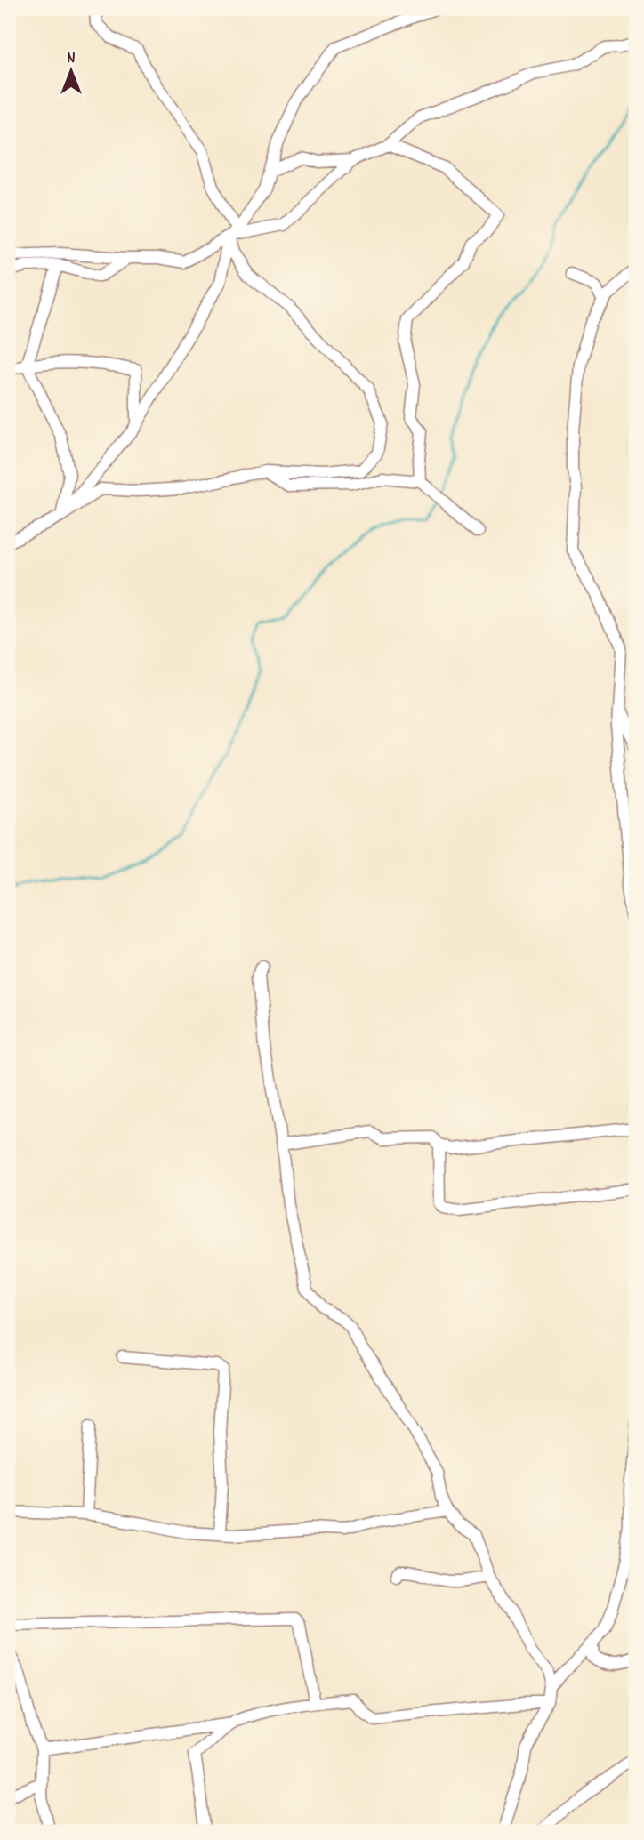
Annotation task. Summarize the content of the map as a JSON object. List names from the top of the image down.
{
  "north": "top"
}
